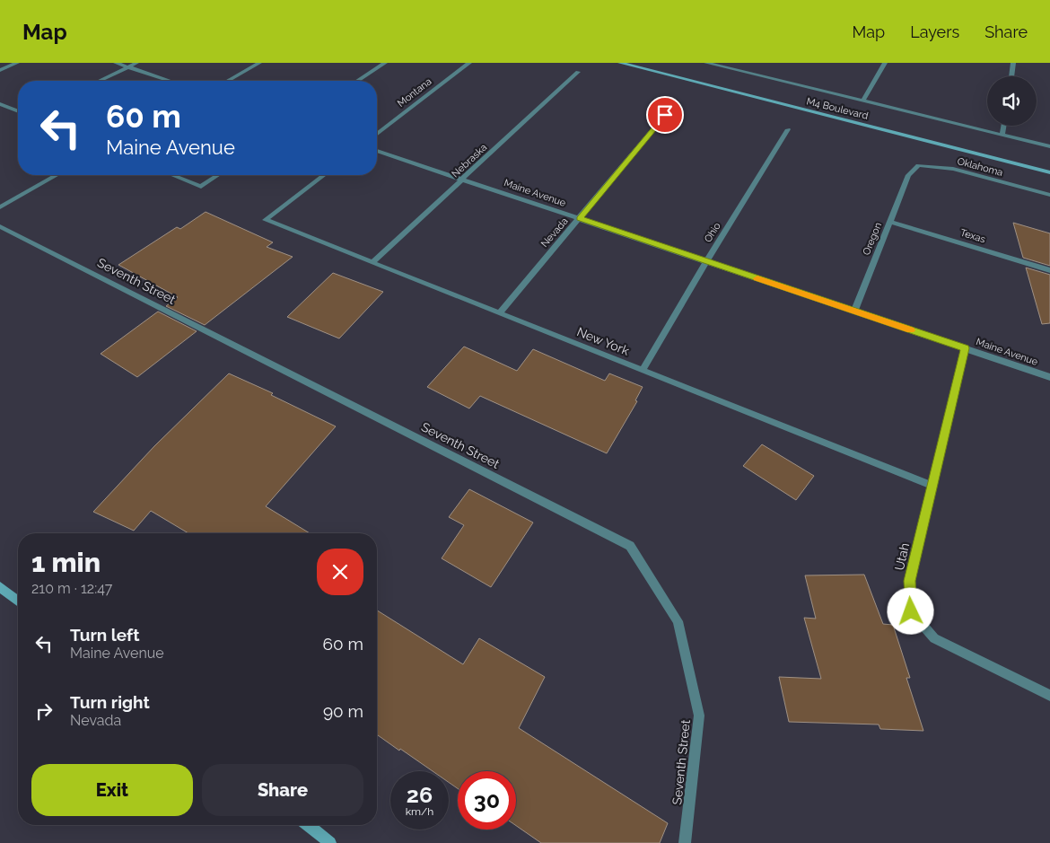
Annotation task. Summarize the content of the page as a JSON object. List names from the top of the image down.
{
  "streets": {
    "street": [
      "Montana",
      "M4 Boulevard",
      "Nebraska",
      "Oklahoma",
      "Maine Avenue",
      "Nevada",
      "Ohio",
      "Texas",
      "Oregon",
      "Seventh Street",
      "New York",
      "Utah"
    ]
  },
  "crossings": [
    ["Nebraska", "Maine Avenue"],
    ["Nebraska", "New York"],
    ["Oklahoma", "Oregon"],
    ["Maine Avenue", "Nevada"],
    ["Maine Avenue", "Ohio"],
    ["Maine Avenue", "Oregon"],
    ["Maine Avenue", "Utah"],
    ["Nevada", "New York"],
    ["Ohio", "New York"],
    ["Texas", "Oregon"],
    ["New York", "Utah"]
  ],
  "page": {
    "header": "Map",
    "nav": ["Map", "Layers", "Share"],
    "turn": ["60 m", "Maine Avenue"],
    "heading": ["1 min", "210 m · 12:47"],
    "list": [
      {
        "name": "Turn left",
        "note": "Maine Avenue",
        "value": "60 m"
      },
      {
        "name": "Turn right",
        "note": "Nevada",
        "value": "90 m"
      }
    ],
    "buttons": ["Exit", "Share"],
    "speed": "26 km/h",
    "limit": "30"
  }
}
